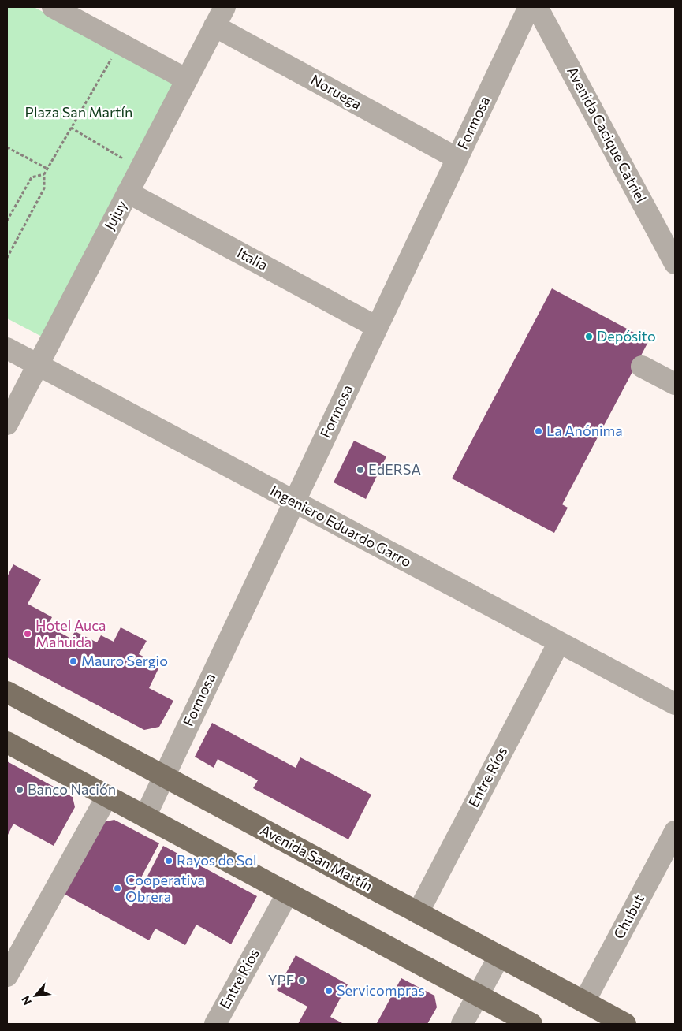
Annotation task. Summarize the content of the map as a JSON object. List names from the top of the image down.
{
  "streets": {
    "main road": ["Avenida San Martín"],
    "street": [
      "Noruega",
      "Formosa",
      "Avenida Cacique Catriel",
      "Jujuy",
      "Italia",
      "Ingeniero Eduardo Garro",
      "Entre Ríos",
      "Chubut"
    ]
  },
  "crossings": [
    ["Noruega", "Formosa"],
    ["Noruega", "Jujuy"],
    ["Formosa", "Italia"],
    ["Formosa", "Ingeniero Eduardo Garro"],
    ["Formosa", "Avenida San Martín"],
    ["Jujuy", "Italia"],
    ["Jujuy", "Ingeniero Eduardo Garro"],
    ["Ingeniero Eduardo Garro", "Entre Ríos"],
    ["Entre Ríos", "Avenida San Martín"],
    ["Avenida San Martín", "Chubut"]
  ],
  "parks": ["Plaza San Martín"],
  "places": [
    "Depósito",
    "La Anónima",
    "EdERSA",
    "Hotel Auca Mahuida",
    "Mauro Sergio",
    "Banco Nación",
    "Rayos de Sol",
    "Cooperativa Obrera",
    "YPF",
    "Servicompras"
  ],
  "north": "bottom left"
}
